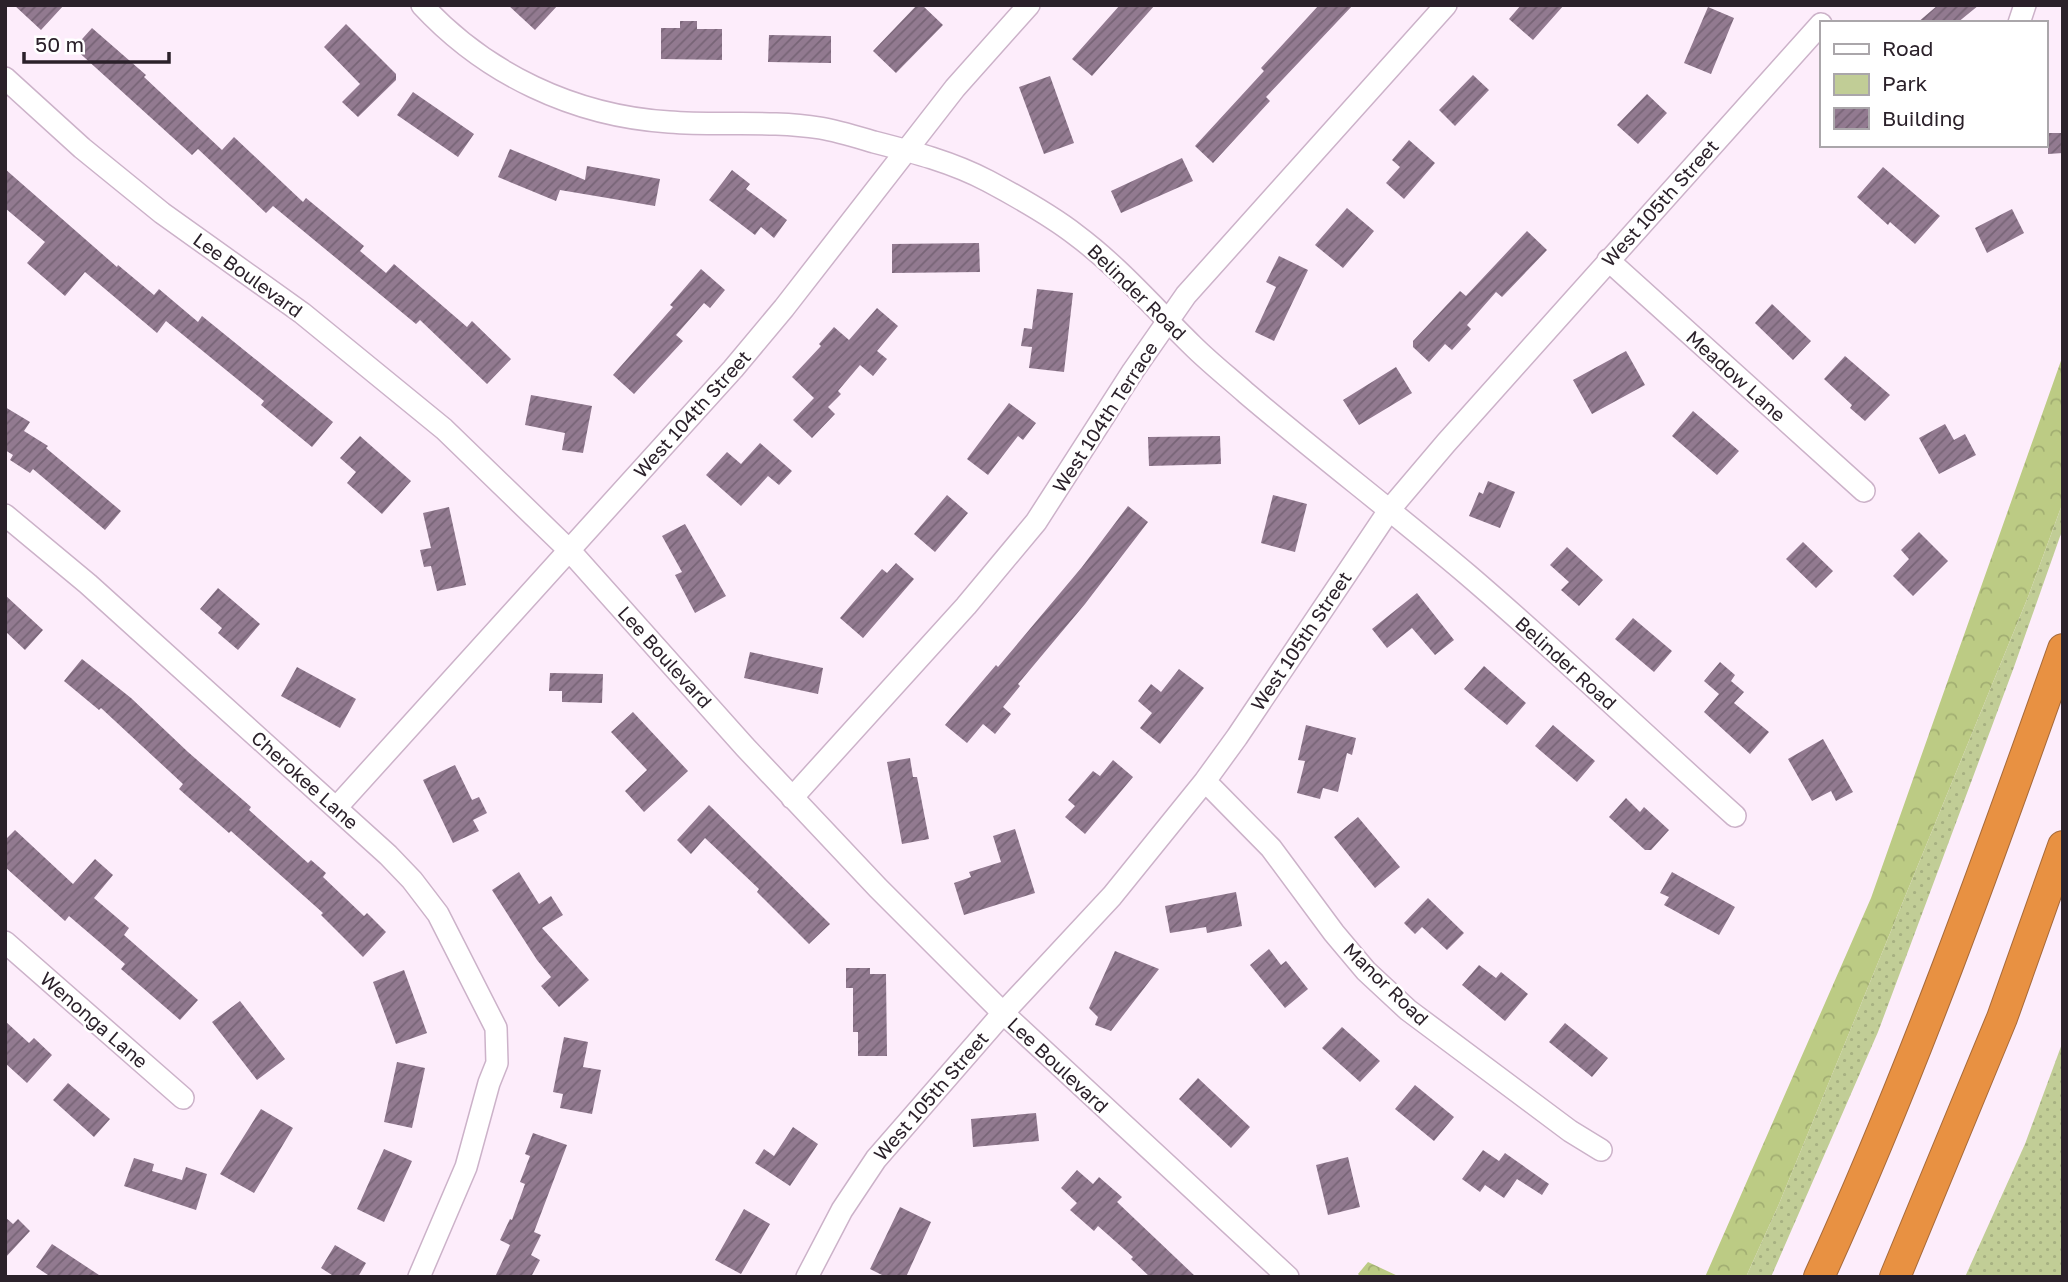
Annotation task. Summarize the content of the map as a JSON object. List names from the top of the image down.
{
  "streets": {
    "street": [
      "West 105th Street",
      "Lee Boulevard",
      "Belinder Road",
      "Meadow Lane",
      "West 104th Street",
      "West 104th Terrace",
      "Cherokee Lane",
      "Manor Road",
      "Wenonga Lane"
    ]
  },
  "crossings": [
    ["West 105th Street", "Lee Boulevard"],
    ["West 105th Street", "Belinder Road"],
    ["West 105th Street", "Meadow Lane"],
    ["West 105th Street", "Manor Road"],
    ["Lee Boulevard", "West 104th Street"],
    ["Lee Boulevard", "West 104th Terrace"],
    ["Belinder Road", "West 104th Street"],
    ["Belinder Road", "West 104th Terrace"],
    ["West 104th Street", "Cherokee Lane"]
  ],
  "legend": ["Road", "Park", "Building"],
  "scale_bar": "50 m"
}
